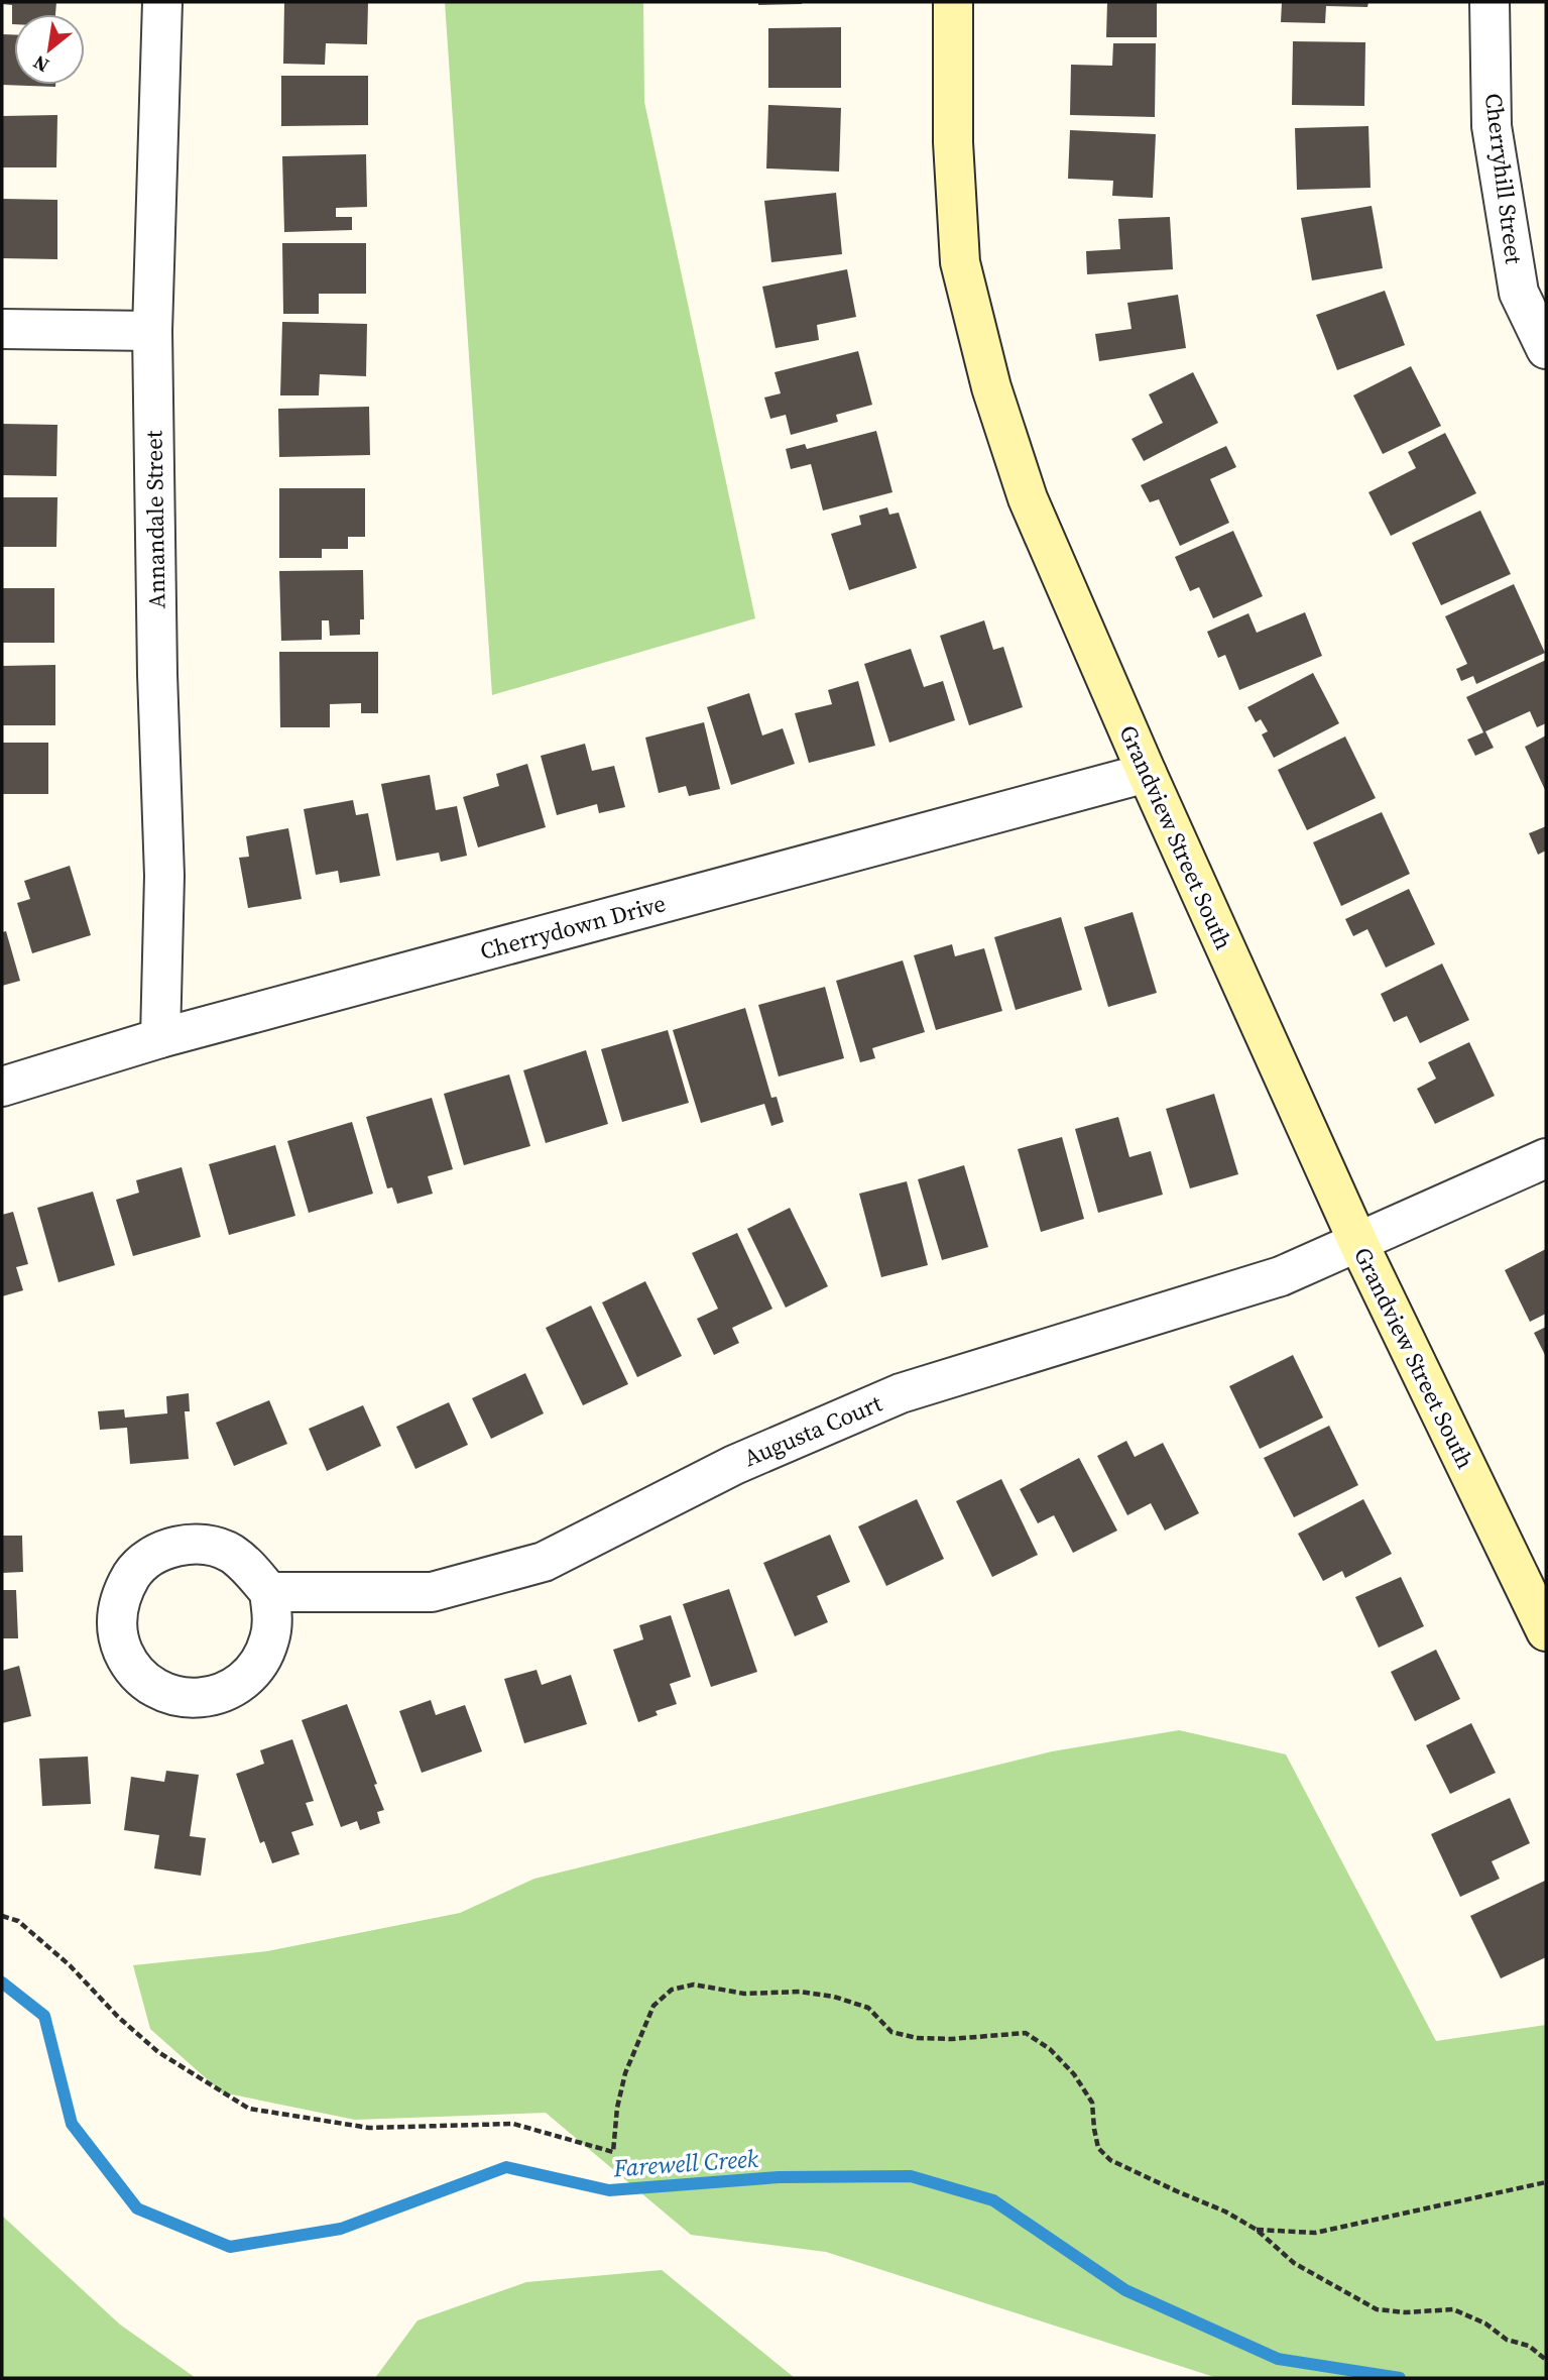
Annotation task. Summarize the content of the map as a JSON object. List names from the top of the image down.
{
  "streets": {
    "street": [
      "Cherryhill Street",
      "Annandale Street",
      "Grandview Street South",
      "Cherrydown Drive",
      "Augusta Court"
    ]
  },
  "crossings": [
    ["Annandale Street", "Cherrydown Drive"],
    ["Grandview Street South", "Cherrydown Drive"],
    ["Grandview Street South", "Augusta Court"]
  ],
  "water": ["Farewell Creek"],
  "north": "bottom left"
}
